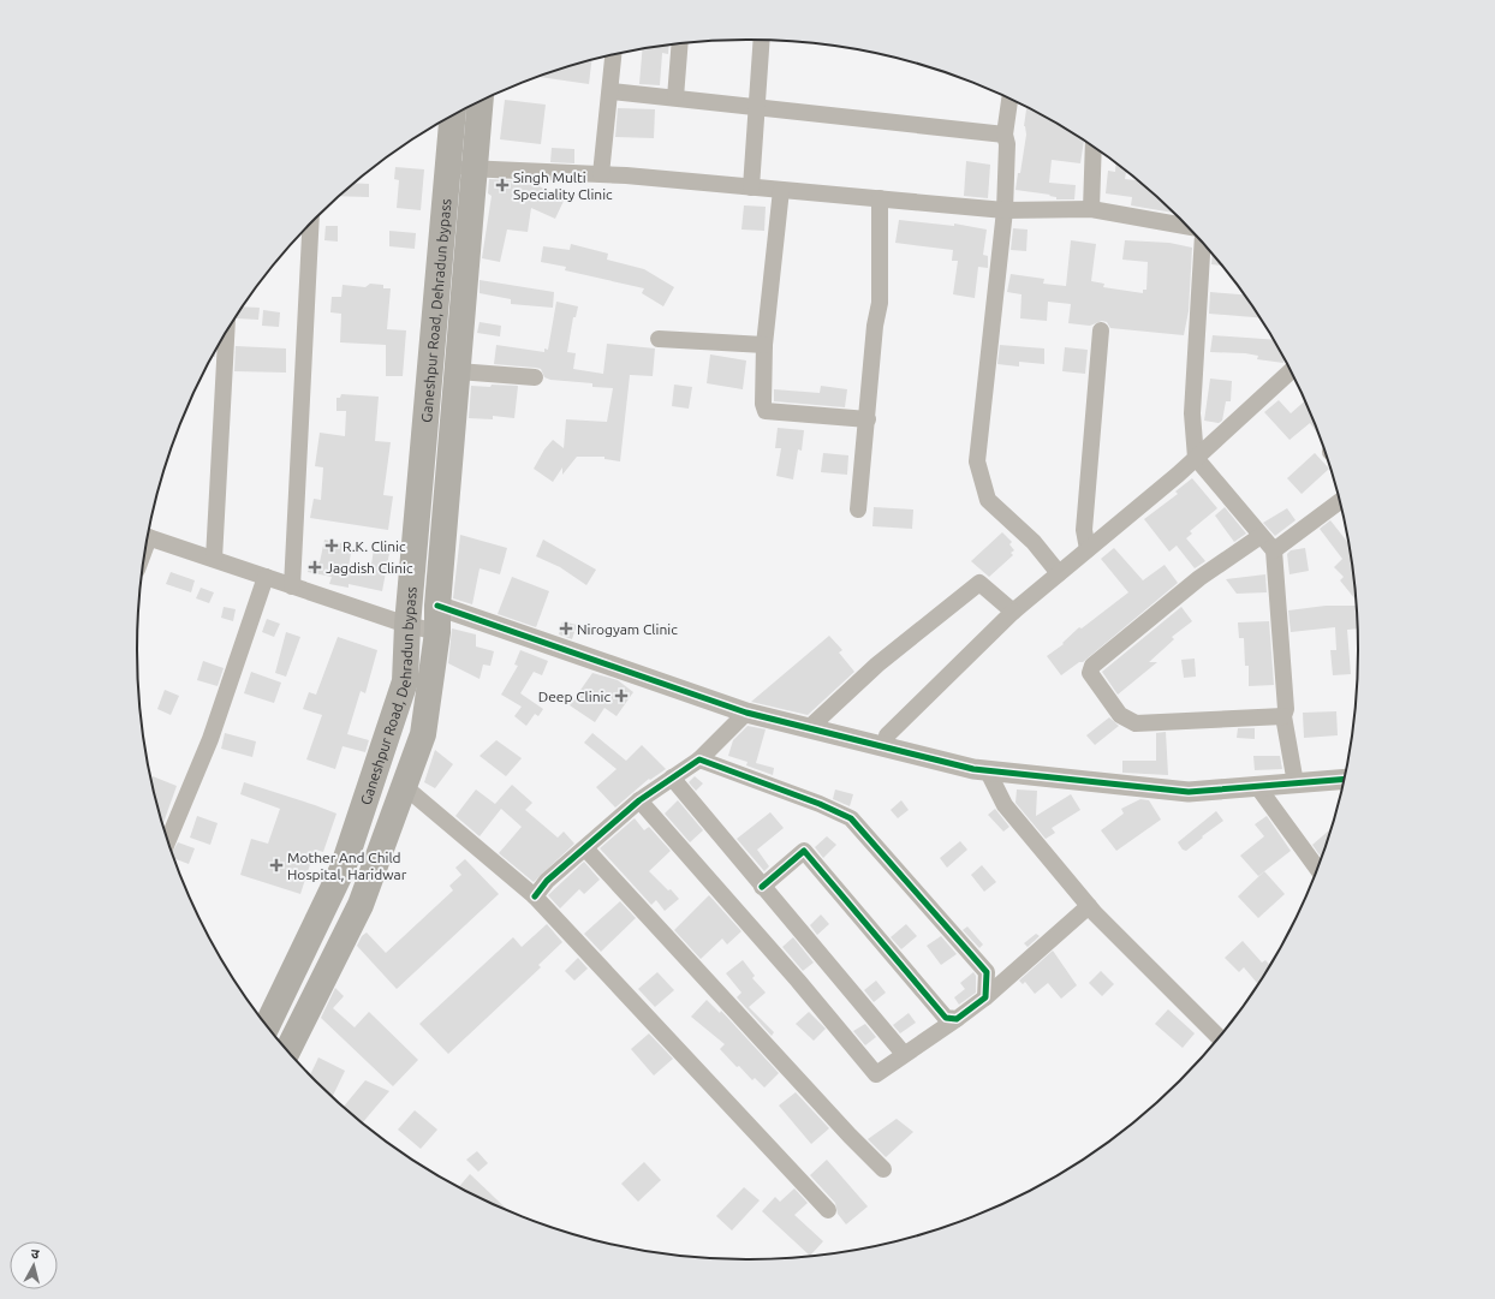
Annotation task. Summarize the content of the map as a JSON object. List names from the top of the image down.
{
  "streets": {
    "main road": ["Ganeshpur Road, Dehradun bypass"]
  },
  "places": {
    "health": [
      "Singh Multi Speciality Clinic",
      "R.K. Clinic",
      "Jagdish Clinic",
      "Nirogyam Clinic",
      "Deep Clinic",
      "Mother And Child Hospital, Haridwar"
    ]
  },
  "north": "top"
}
